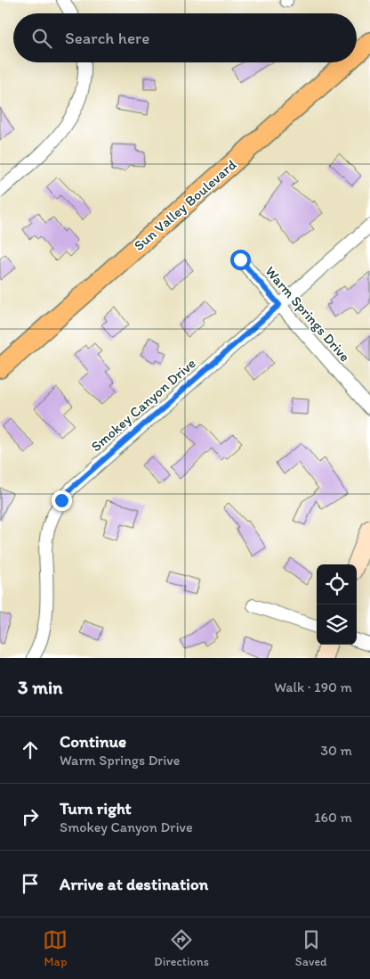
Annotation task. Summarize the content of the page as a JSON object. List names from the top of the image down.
{
  "streets": {
    "main road": ["Sun Valley Boulevard"],
    "street": ["Warm Springs Drive", "Smokey Canyon Drive"]
  },
  "crossings": [
    ["Warm Springs Drive", "Smokey Canyon Drive"]
  ],
  "page": {
    "search": "Search here",
    "heading": ["3 min", "Walk · 190 m"],
    "list": [
      ["Continue", "Warm Springs Drive", "30 m"],
      ["Turn right", "Smokey Canyon Drive", "160 m"],
      "Arrive at destination"
    ],
    "nav": ["Map", "Directions", "Saved"]
  }
}
